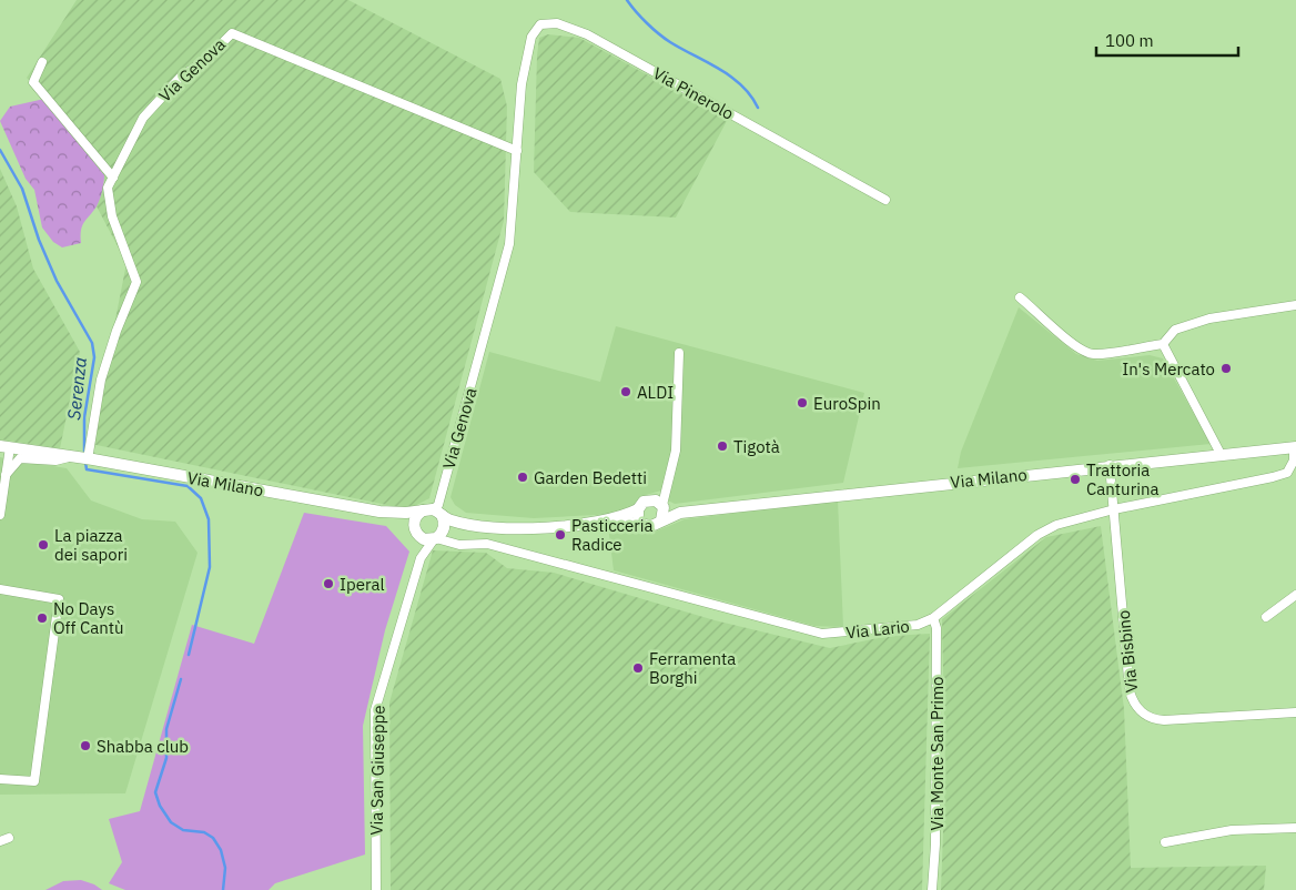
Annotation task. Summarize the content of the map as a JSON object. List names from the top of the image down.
{
  "streets": {
    "main road": ["Via Milano"],
    "street": [
      "Via Genova",
      "Via Pinerolo",
      "Via Lario",
      "Via Bisbino",
      "Via Monte San Primo",
      "Via San Giuseppe"
    ]
  },
  "crossings": [
    ["Via Genova", "Via Pinerolo"],
    ["Via Genova", "Via Milano"],
    ["Via Genova", "Via Lario"],
    ["Via Genova", "Via San Giuseppe"],
    ["Via Milano", "Via Lario"],
    ["Via Milano", "Via Bisbino"],
    ["Via Milano", "Via San Giuseppe"],
    ["Via Lario", "Via Bisbino"],
    ["Via Lario", "Via Monte San Primo"],
    ["Via Lario", "Via San Giuseppe"]
  ],
  "water": ["Serenza"],
  "places": [
    "In's Mercato",
    "ALDI",
    "EuroSpin",
    "Tigotà",
    "Garden Bedetti",
    "Trattoria Canturina",
    "Pasticceria Radice",
    "La piazza dei sapori",
    "Iperal",
    "No Days Off Cantù",
    "Ferramenta Borghi",
    "Shabba club"
  ],
  "scale_bar": "100 m"
}
